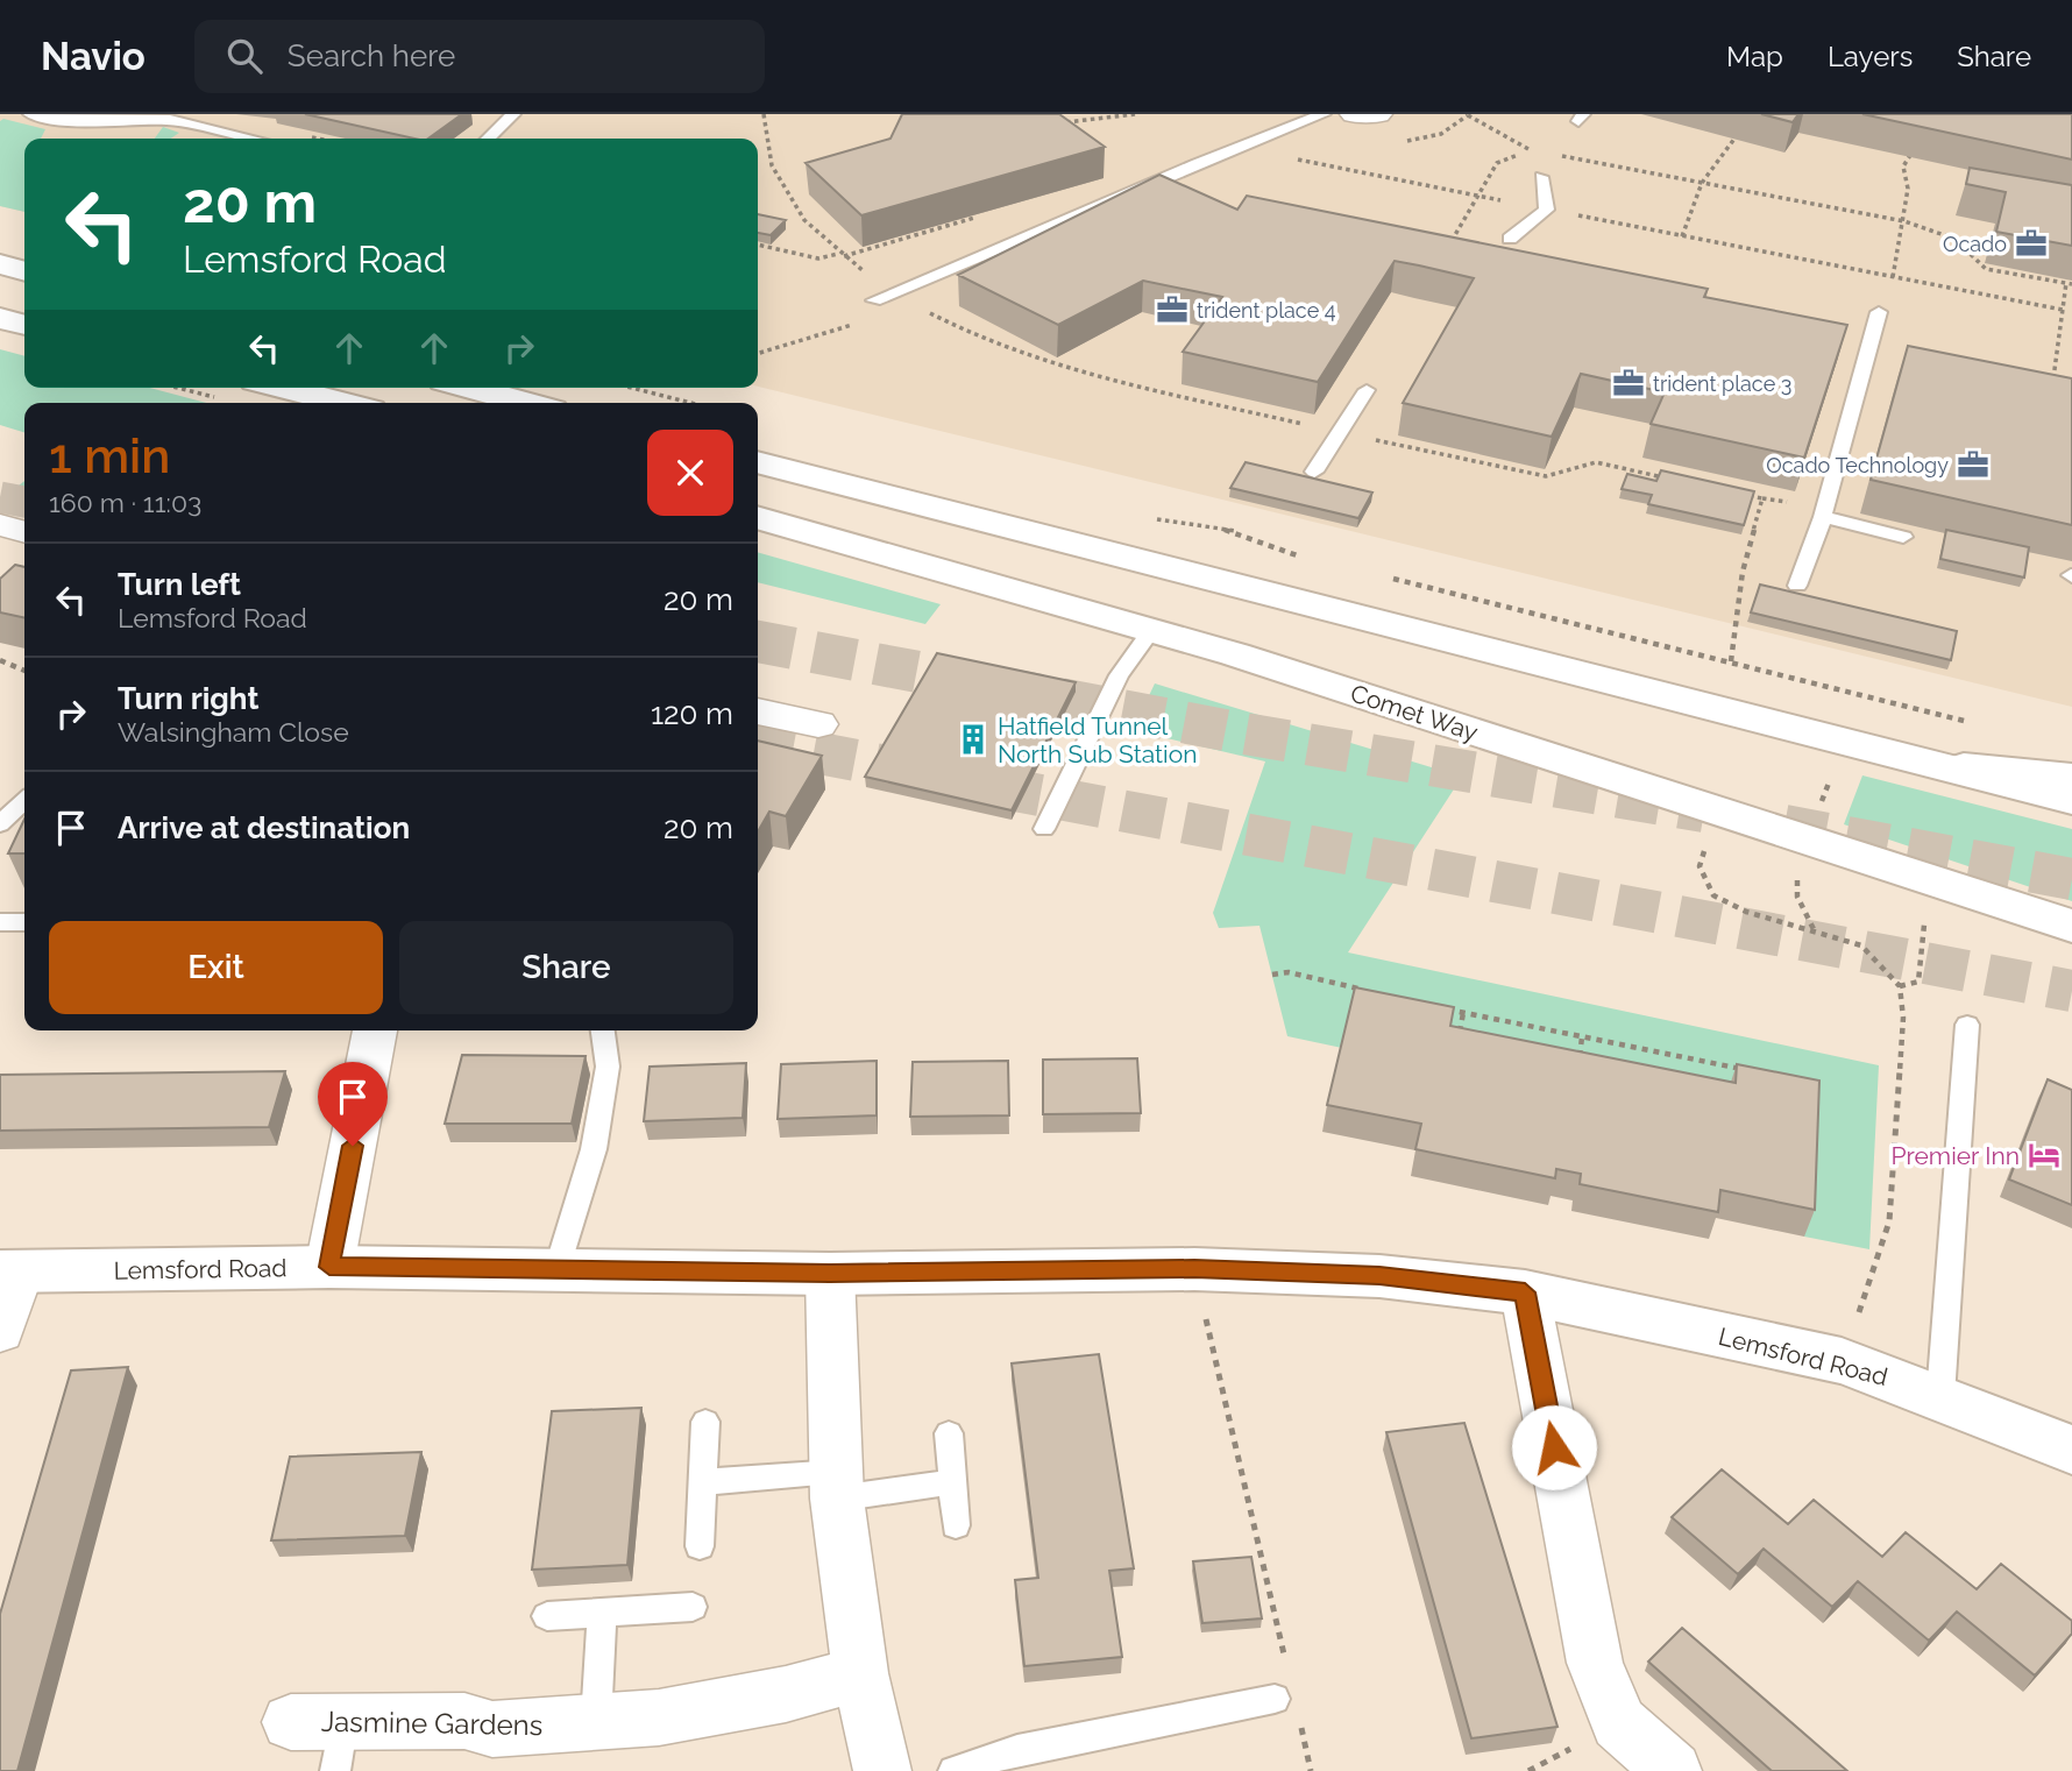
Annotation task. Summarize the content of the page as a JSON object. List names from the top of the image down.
{
  "streets": {
    "main road": ["Comet Way", "Lemsford Road"],
    "street": ["Jasmine Gardens"]
  },
  "places": {
    "office": [
      "Ocado",
      "trident place 4",
      "trident place 3",
      "Ocado Technology"
    ],
    "building": ["Hatfield Tunnel North Sub Station"],
    "hotel": ["Premier Inn"]
  },
  "page": {
    "header": "Navio",
    "search": "Search here",
    "nav": ["Map", "Layers", "Share"],
    "turn": ["20 m", "Lemsford Road"],
    "heading": ["1 min", "160 m · 11:03"],
    "list": [
      {
        "name": "Turn left",
        "note": "Lemsford Road",
        "value": "20 m"
      },
      {
        "name": "Turn right",
        "note": "Walsingham Close",
        "value": "120 m"
      },
      {
        "name": "Arrive at destination",
        "value": "20 m"
      }
    ],
    "buttons": ["Exit", "Share"]
  }
}
